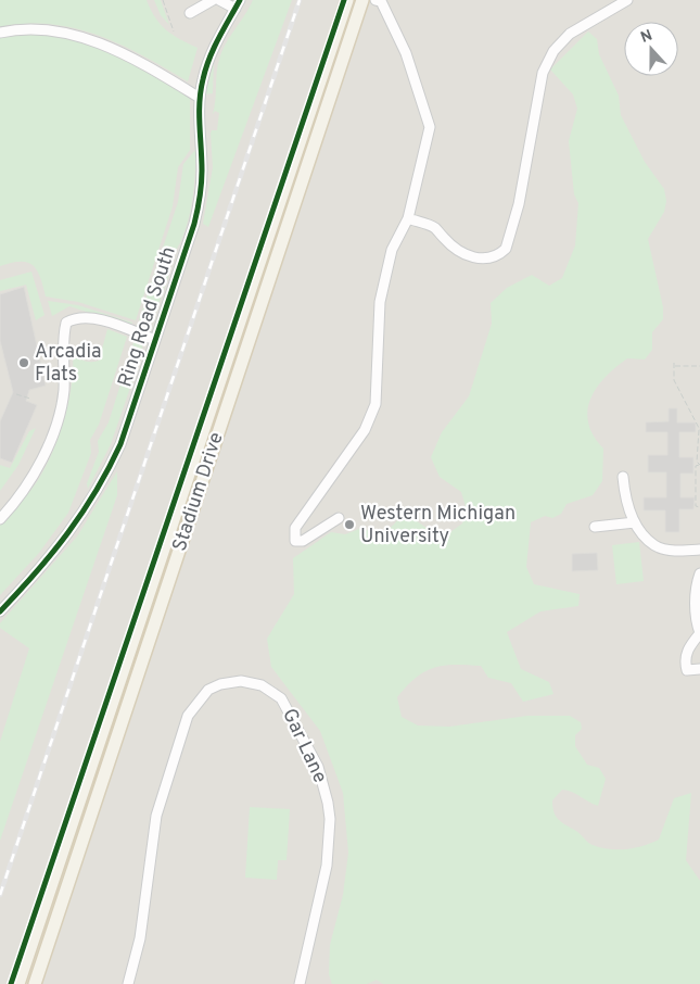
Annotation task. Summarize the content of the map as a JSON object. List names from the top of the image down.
{
  "streets": {
    "main road": ["Stadium Drive"],
    "street": ["Ring Road South", "Gar Lane"]
  },
  "places": ["Arcadia Flats", "Western Michigan University"],
  "north": "top"
}
